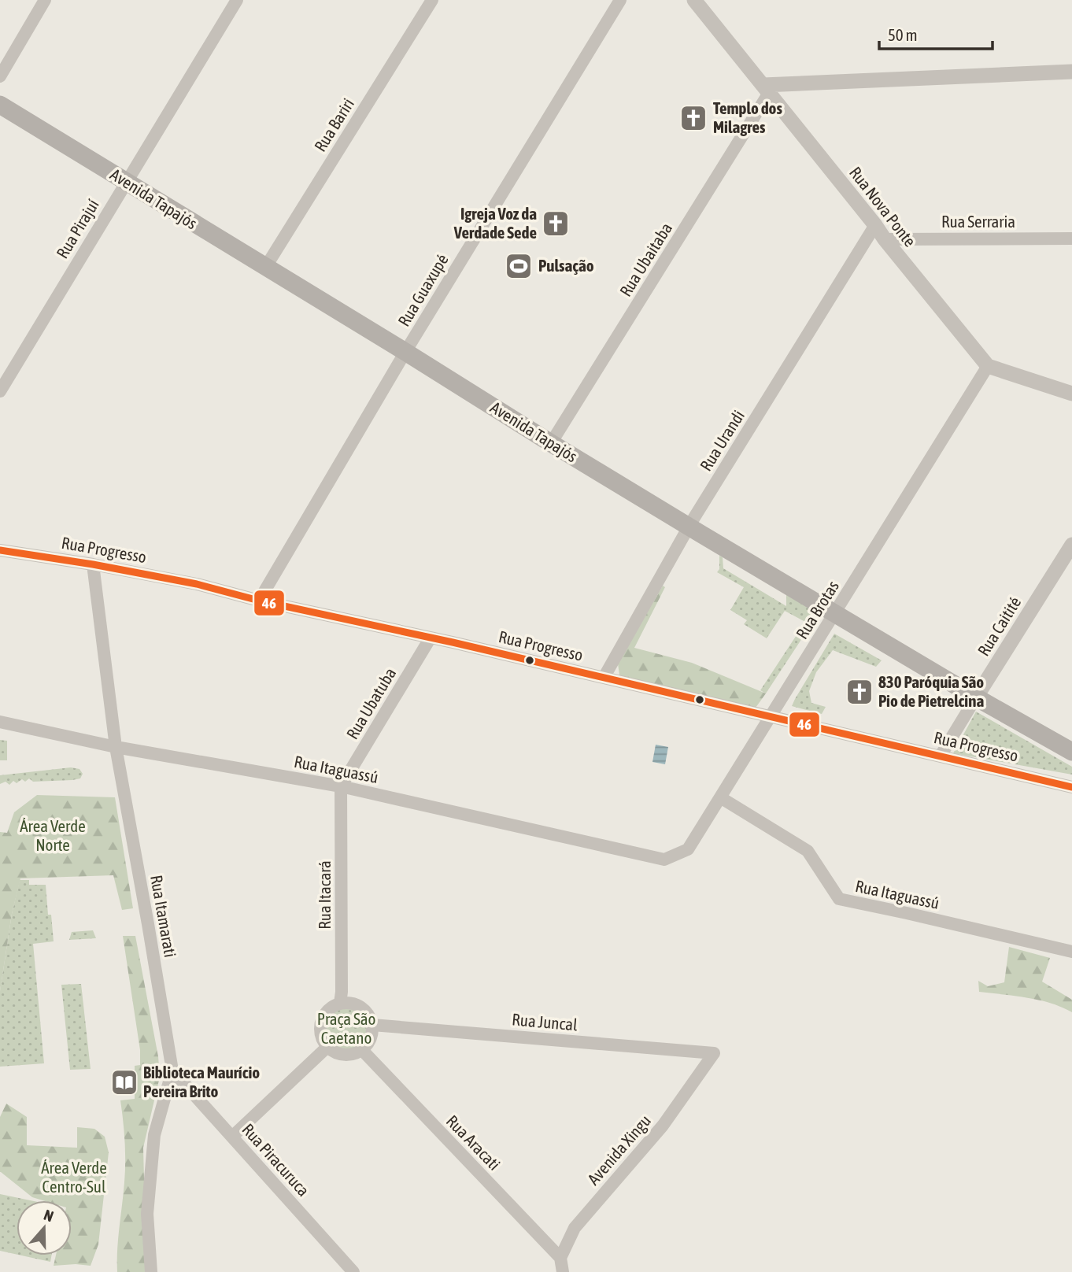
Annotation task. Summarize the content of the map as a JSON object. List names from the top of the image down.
{
  "streets": {
    "main road": ["Avenida Tapajós"],
    "street": [
      "Rua Bariri",
      "Rua Nova Ponte",
      "Rua Serraria",
      "Rua Pirajuí",
      "Rua Ubaitaba",
      "Rua Guaxupé",
      "Rua Urandi",
      "Rua Progresso",
      "Rua Brotas",
      "Rua Caitité",
      "Rua Ubatuba",
      "Rua Itaguassú",
      "Rua Itacará",
      "Rua Itamarati",
      "Rua Juncal",
      "Rua Aracati",
      "Avenida Xingu",
      "Rua Piracuruca"
    ]
  },
  "crossings": [
    ["Rua Bariri", "Avenida Tapajós"],
    ["Avenida Tapajós", "Rua Pirajuí"],
    ["Avenida Tapajós", "Rua Ubaitaba"],
    ["Avenida Tapajós", "Rua Guaxupé"],
    ["Avenida Tapajós", "Rua Urandi"],
    ["Avenida Tapajós", "Rua Brotas"],
    ["Avenida Tapajós", "Rua Caitité"],
    ["Rua Nova Ponte", "Rua Serraria"],
    ["Rua Nova Ponte", "Rua Ubaitaba"],
    ["Rua Nova Ponte", "Rua Urandi"],
    ["Rua Nova Ponte", "Rua Brotas"],
    ["Rua Guaxupé", "Rua Progresso"],
    ["Rua Urandi", "Rua Progresso"],
    ["Rua Progresso", "Rua Brotas"],
    ["Rua Progresso", "Rua Caitité"],
    ["Rua Progresso", "Rua Ubatuba"],
    ["Rua Progresso", "Rua Itamarati"],
    ["Rua Brotas", "Rua Itaguassú"],
    ["Rua Ubatuba", "Rua Itaguassú"],
    ["Rua Ubatuba", "Rua Itacará"],
    ["Rua Itaguassú", "Rua Itacará"],
    ["Rua Itaguassú", "Rua Itamarati"],
    ["Rua Itacará", "Rua Juncal"],
    ["Rua Itacará", "Rua Aracati"],
    ["Rua Itamarati", "Rua Piracuruca"],
    ["Rua Juncal", "Rua Aracati"],
    ["Rua Juncal", "Avenida Xingu"],
    ["Rua Aracati", "Avenida Xingu"]
  ],
  "parks": ["Área Verde Norte", "Praça São Caetano", "Área Verde Centro-Sul"],
  "places": {
    "church": ["Templo dos Milagres", "Igreja Voz da Verdade Sede", "830 Paróquia São Pio de Pietrelcina"],
    "sports": ["Pulsação"],
    "library": ["Biblioteca Maurício Pereira Brito"]
  },
  "lines": ["transit line 46"],
  "scale_bar": "50 m",
  "north": "top"
}
